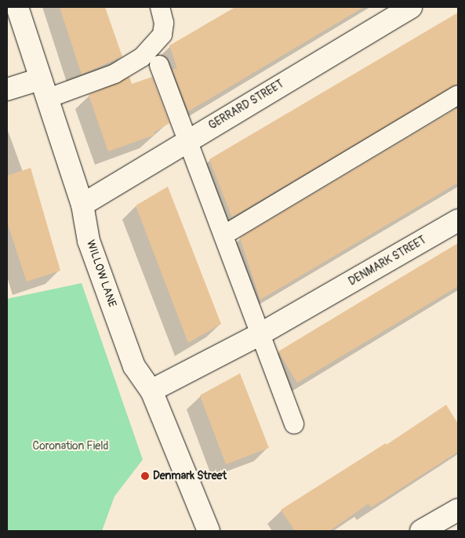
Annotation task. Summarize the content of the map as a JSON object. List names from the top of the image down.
{
  "streets": {
    "street": ["GERRARD STREET", "DENMARK STREET", "WILLOW LANE"]
  },
  "crossings": [
    ["GERRARD STREET", "WILLOW LANE"],
    ["DENMARK STREET", "WILLOW LANE"]
  ],
  "parks": ["Coronation Field"],
  "places": ["Denmark Street"]
}
